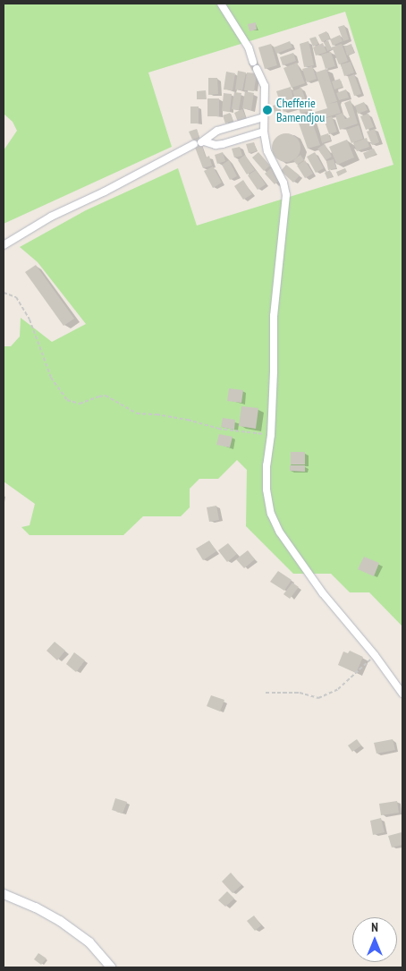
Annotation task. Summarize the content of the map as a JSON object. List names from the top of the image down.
{
  "places": ["Chefferie Bamendjou"],
  "north": "top"
}
